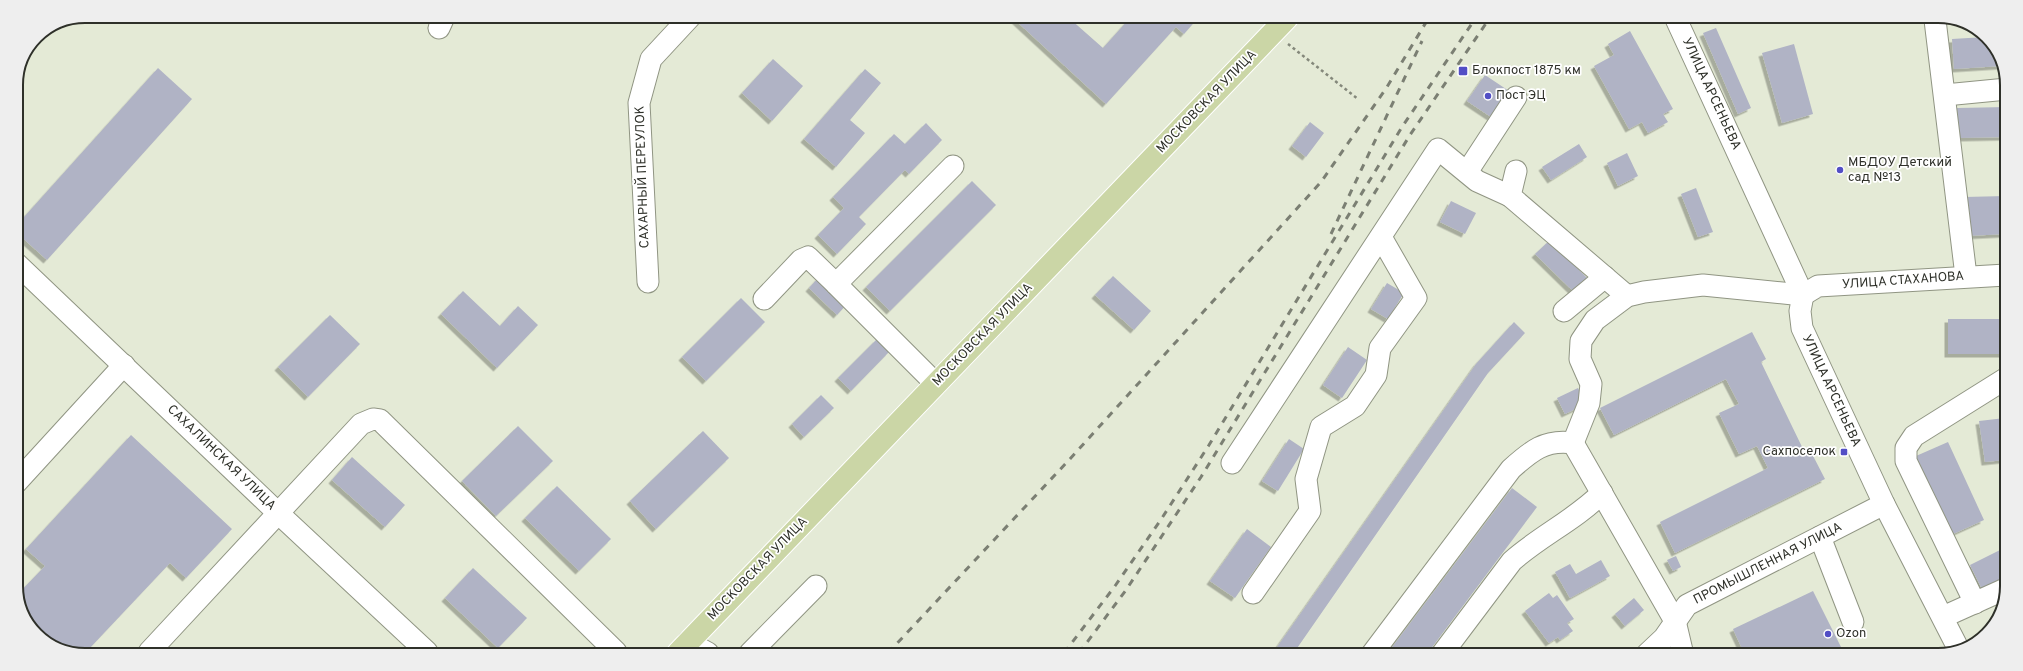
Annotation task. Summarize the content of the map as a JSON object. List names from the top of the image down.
{
  "streets": {
    "main road": ["МОСКОВСКАЯ УЛИЦА"],
    "street": [
      "УЛИЦА АРСЕНЬЕВА",
      "САХАРНЫЙ ПЕРЕУЛОК",
      "УЛИЦА СТАХАНОВА",
      "САХАЛИНСКАЯ УЛИЦА",
      "ПРОМЫШЛЕННАЯ УЛИЦА"
    ]
  },
  "crossings": [
    ["УЛИЦА АРСЕНЬЕВА", "УЛИЦА СТАХАНОВА"],
    ["УЛИЦА АРСЕНЬЕВА", "ПРОМЫШЛЕННАЯ УЛИЦА"]
  ],
  "places": {
    "transit": ["Блокпост 1875 км", "Сахпоселок"],
    "other": ["Пост ЭЦ", "МБДОУ Детский сад №13", "Ozon"]
  }
}
